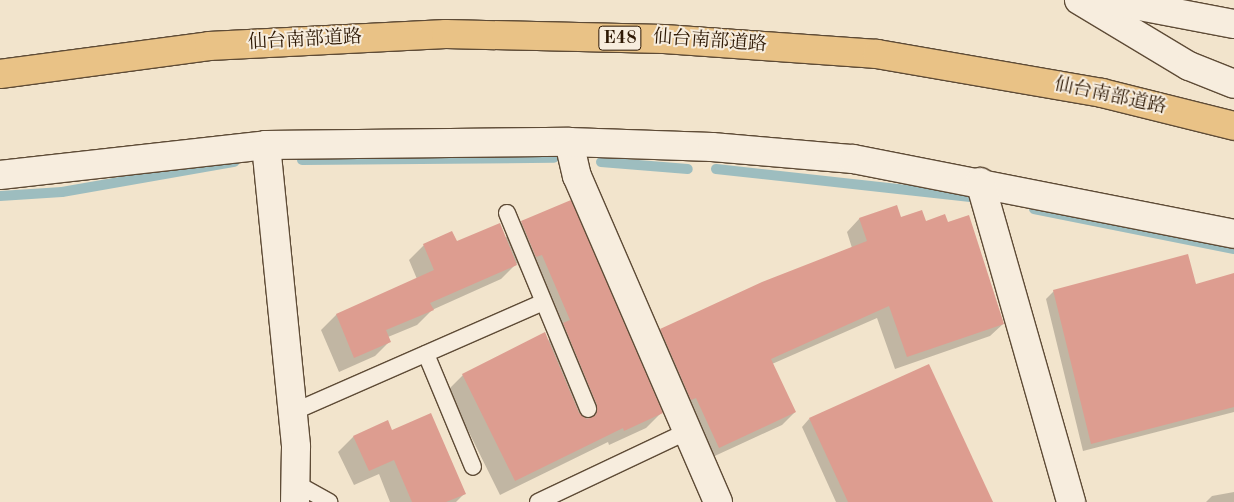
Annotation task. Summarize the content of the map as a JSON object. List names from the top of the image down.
{
  "streets": {
    "highway": ["E48", "仙台南部道路"]
  }
}
